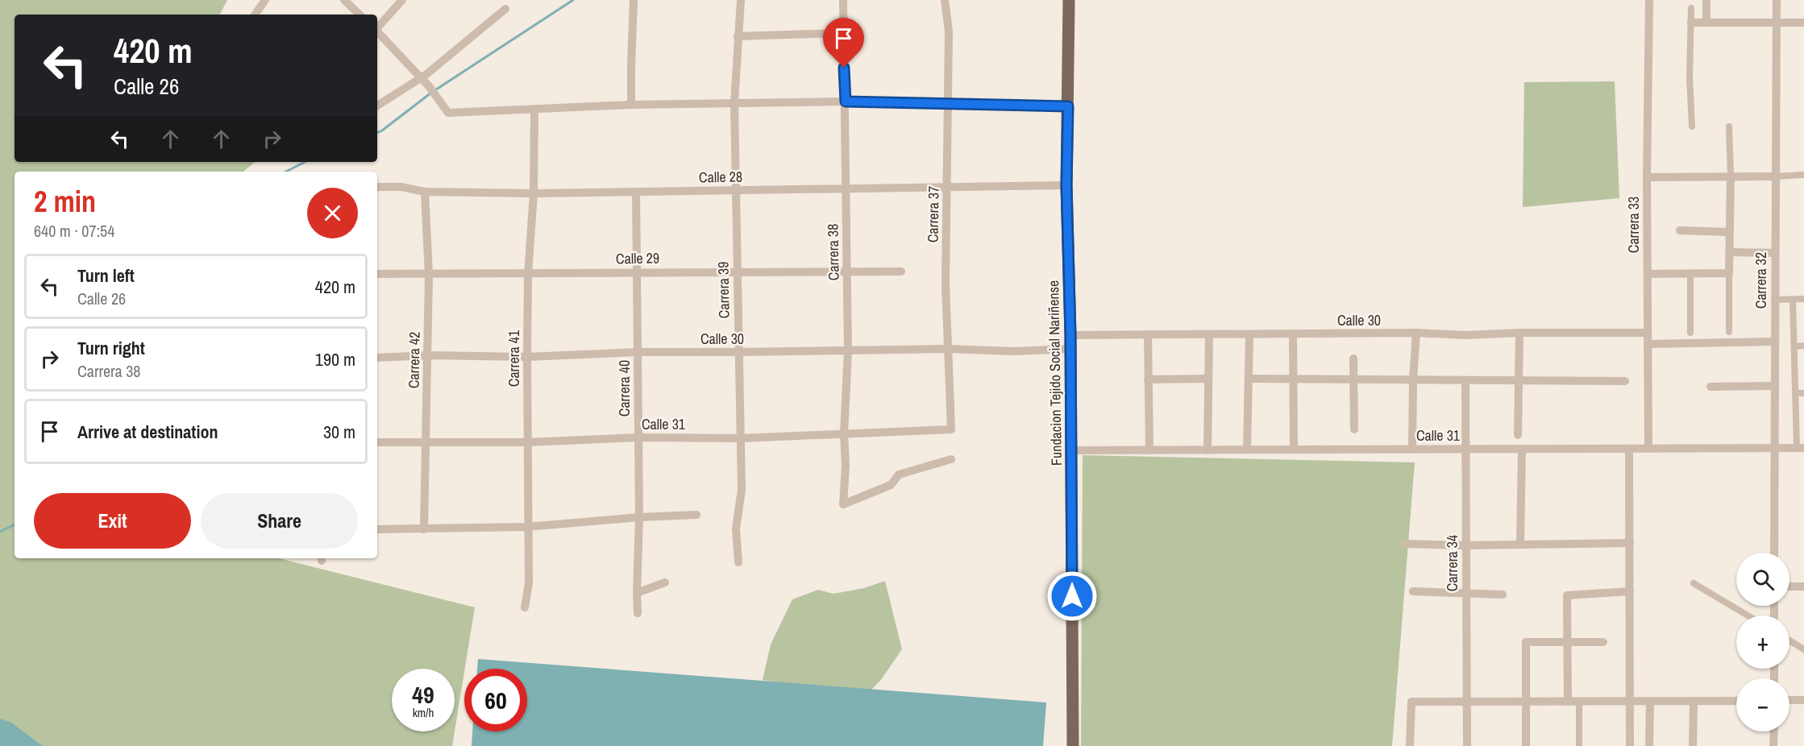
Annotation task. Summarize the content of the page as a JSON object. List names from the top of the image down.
{
  "streets": {
    "main road": ["Fundacion Tejido Social Nariñense"],
    "street": [
      "Calle 28",
      "Carrera 37",
      "Carrera 33",
      "Carrera 38",
      "Calle 29",
      "Carrera 32",
      "Carrera 39",
      "Calle 30",
      "Carrera 41",
      "Carrera 42",
      "Carrera 40",
      "Calle 31",
      "Carrera 34"
    ]
  },
  "crossings": [
    ["Calle 28", "Carrera 37"],
    ["Calle 28", "Carrera 38"],
    ["Calle 28", "Carrera 39"],
    ["Calle 28", "Carrera 41"],
    ["Calle 28", "Carrera 42"],
    ["Calle 28", "Fundacion Tejido Social Nariñense"],
    ["Calle 28", "Carrera 40"],
    ["Carrera 37", "Calle 30"],
    ["Carrera 37", "Calle 31"],
    ["Carrera 33", "Calle 30"],
    ["Carrera 33", "Calle 31"],
    ["Carrera 38", "Calle 29"],
    ["Carrera 38", "Calle 30"],
    ["Carrera 38", "Calle 31"],
    ["Calle 29", "Carrera 39"],
    ["Calle 29", "Carrera 41"],
    ["Calle 29", "Carrera 42"],
    ["Calle 29", "Carrera 40"],
    ["Carrera 32", "Calle 31"],
    ["Carrera 39", "Calle 30"],
    ["Carrera 39", "Calle 31"],
    ["Calle 30", "Carrera 41"],
    ["Calle 30", "Carrera 42"],
    ["Calle 30", "Fundacion Tejido Social Nariñense"],
    ["Calle 30", "Carrera 40"],
    ["Carrera 41", "Calle 31"],
    ["Carrera 42", "Calle 31"],
    ["Fundacion Tejido Social Nariñense", "Calle 31"],
    ["Carrera 40", "Calle 31"],
    ["Calle 31", "Carrera 34"]
  ],
  "page": {
    "turn": ["420 m", "Calle 26"],
    "heading": ["2 min", "640 m · 07:54"],
    "list": [
      {
        "name": "Turn left",
        "note": "Calle 26",
        "value": "420 m"
      },
      {
        "name": "Turn right",
        "note": "Carrera 38",
        "value": "190 m"
      },
      {
        "name": "Arrive at destination",
        "value": "30 m"
      }
    ],
    "buttons": ["Exit", "Share"],
    "map_buttons": ["+", "−"],
    "speed": "49 km/h",
    "limit": "60"
  }
}
